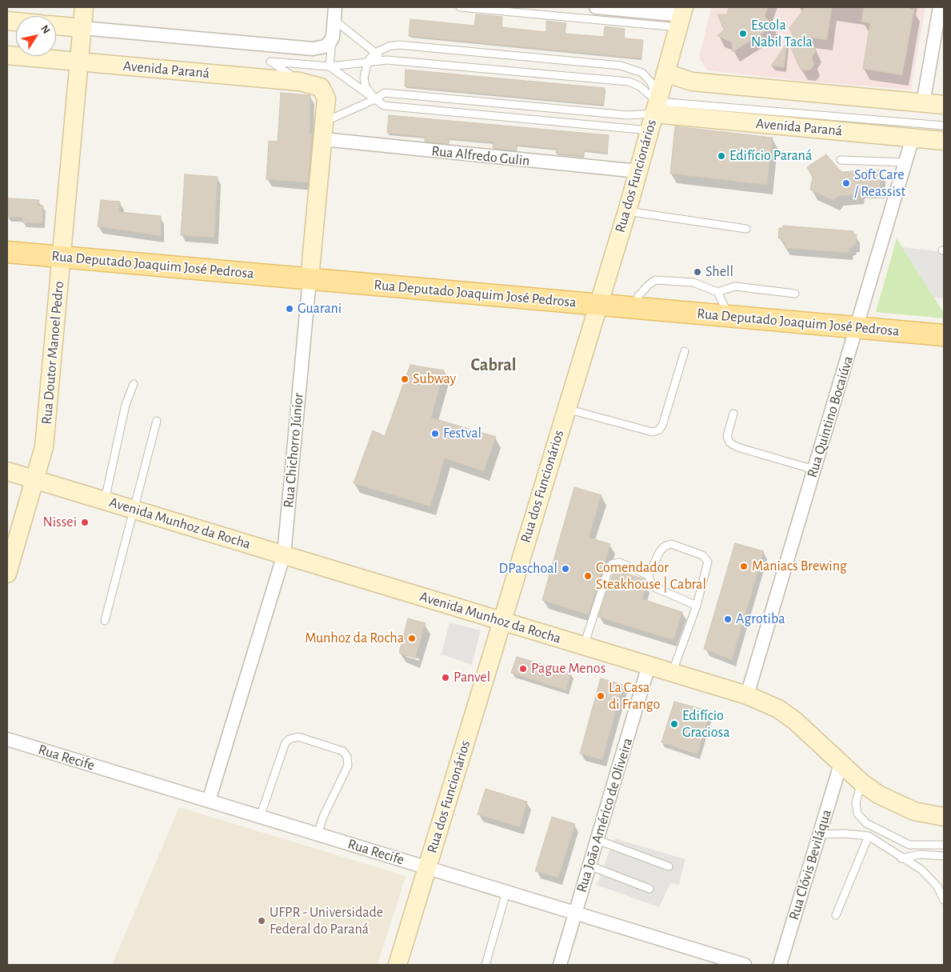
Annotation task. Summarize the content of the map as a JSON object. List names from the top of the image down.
{
  "streets": {
    "main road": ["Rua Deputado Joaquim José Pedrosa"],
    "street": [
      "Avenida Paraná",
      "Rua Alfredo Gulin",
      "Rua dos Funcionários",
      "Rua Doutor Manoel Pedro",
      "Rua Quintino Bocaiúva",
      "Rua Chichorro Júnior",
      "Avenida Munhoz da Rocha",
      "Rua Recife",
      "Rua João Américo de Oliveira",
      "Rua Clóvis Beviláqua"
    ]
  },
  "crossings": [
    ["Avenida Paraná", "Rua dos Funcionários"],
    ["Avenida Paraná", "Rua Doutor Manoel Pedro"],
    ["Avenida Paraná", "Rua Quintino Bocaiúva"],
    ["Avenida Paraná", "Rua Chichorro Júnior"],
    ["Rua Alfredo Gulin", "Rua dos Funcionários"],
    ["Rua Alfredo Gulin", "Rua Chichorro Júnior"],
    ["Rua dos Funcionários", "Rua Deputado Joaquim José Pedrosa"],
    ["Rua dos Funcionários", "Avenida Munhoz da Rocha"],
    ["Rua dos Funcionários", "Rua Recife"],
    ["Rua Deputado Joaquim José Pedrosa", "Rua Doutor Manoel Pedro"],
    ["Rua Deputado Joaquim José Pedrosa", "Rua Quintino Bocaiúva"],
    ["Rua Deputado Joaquim José Pedrosa", "Rua Chichorro Júnior"],
    ["Rua Doutor Manoel Pedro", "Avenida Munhoz da Rocha"],
    ["Rua Quintino Bocaiúva", "Avenida Munhoz da Rocha"],
    ["Rua Chichorro Júnior", "Avenida Munhoz da Rocha"],
    ["Rua Chichorro Júnior", "Rua Recife"],
    ["Avenida Munhoz da Rocha", "Rua João Américo de Oliveira"],
    ["Avenida Munhoz da Rocha", "Rua Clóvis Beviláqua"],
    ["Rua Recife", "Rua João Américo de Oliveira"]
  ],
  "districts": ["Cabral"],
  "places": [
    "Escola Nabil Tacla",
    "Edifício Paraná",
    "Soft Care / Reassist",
    "Shell",
    "Guarani",
    "Subway",
    "Festval",
    "Nissei",
    "Maniacs Brewing",
    "DPaschoal",
    "Comendador Steakhouse | Cabral",
    "Agrotiba",
    "Munhoz da Rocha",
    "Pague Menos",
    "Panvel",
    "La Casa di Frango",
    "Edifício Graciosa",
    "UFPR - Universidade Federal do Paraná"
  ],
  "north": "top right"
}
